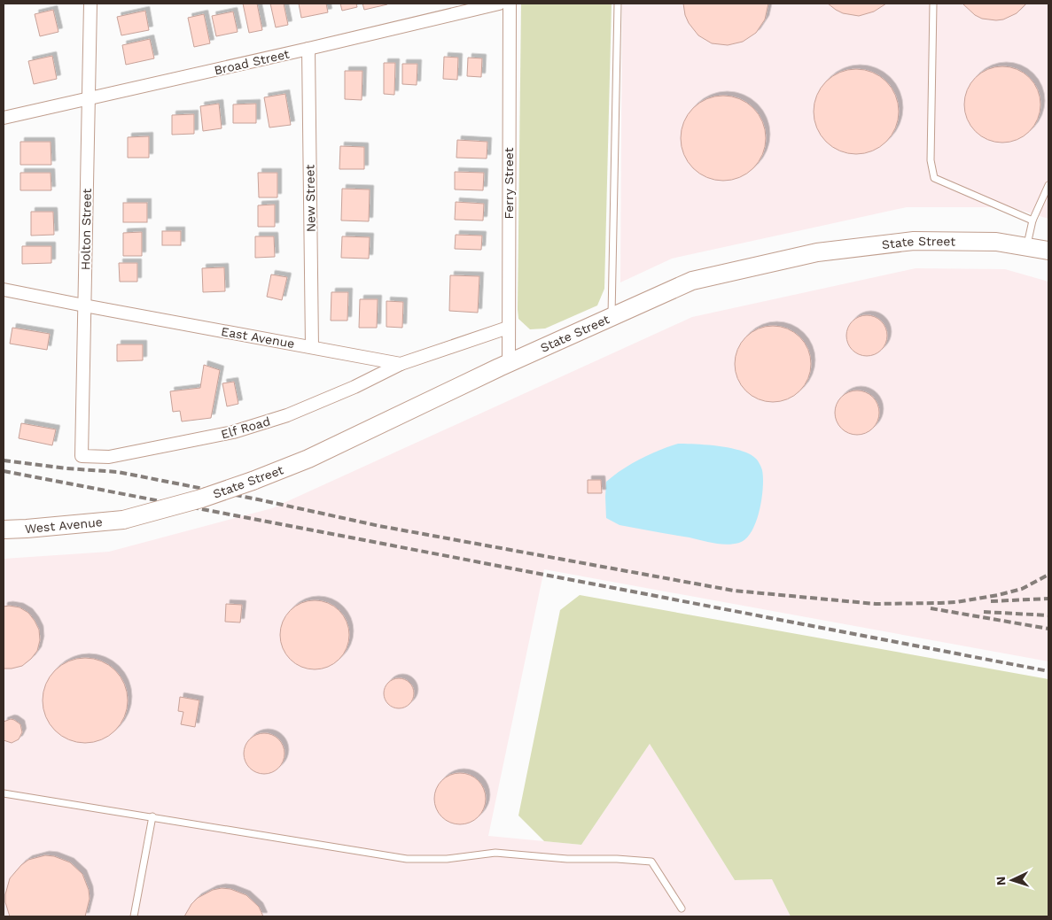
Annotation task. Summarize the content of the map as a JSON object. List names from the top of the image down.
{
  "streets": {
    "street": [
      "Broad Street",
      "Ferry Street",
      "New Street",
      "Holton Street",
      "State Street",
      "East Avenue",
      "Elf Road",
      "West Avenue"
    ]
  },
  "crossings": [
    ["Broad Street", "New Street"],
    ["Broad Street", "Holton Street"],
    ["Ferry Street", "State Street"],
    ["Ferry Street", "East Avenue"],
    ["New Street", "East Avenue"],
    ["Holton Street", "East Avenue"],
    ["Holton Street", "Elf Road"],
    ["State Street", "West Avenue"],
    ["East Avenue", "Elf Road"]
  ],
  "north": "left"
}
